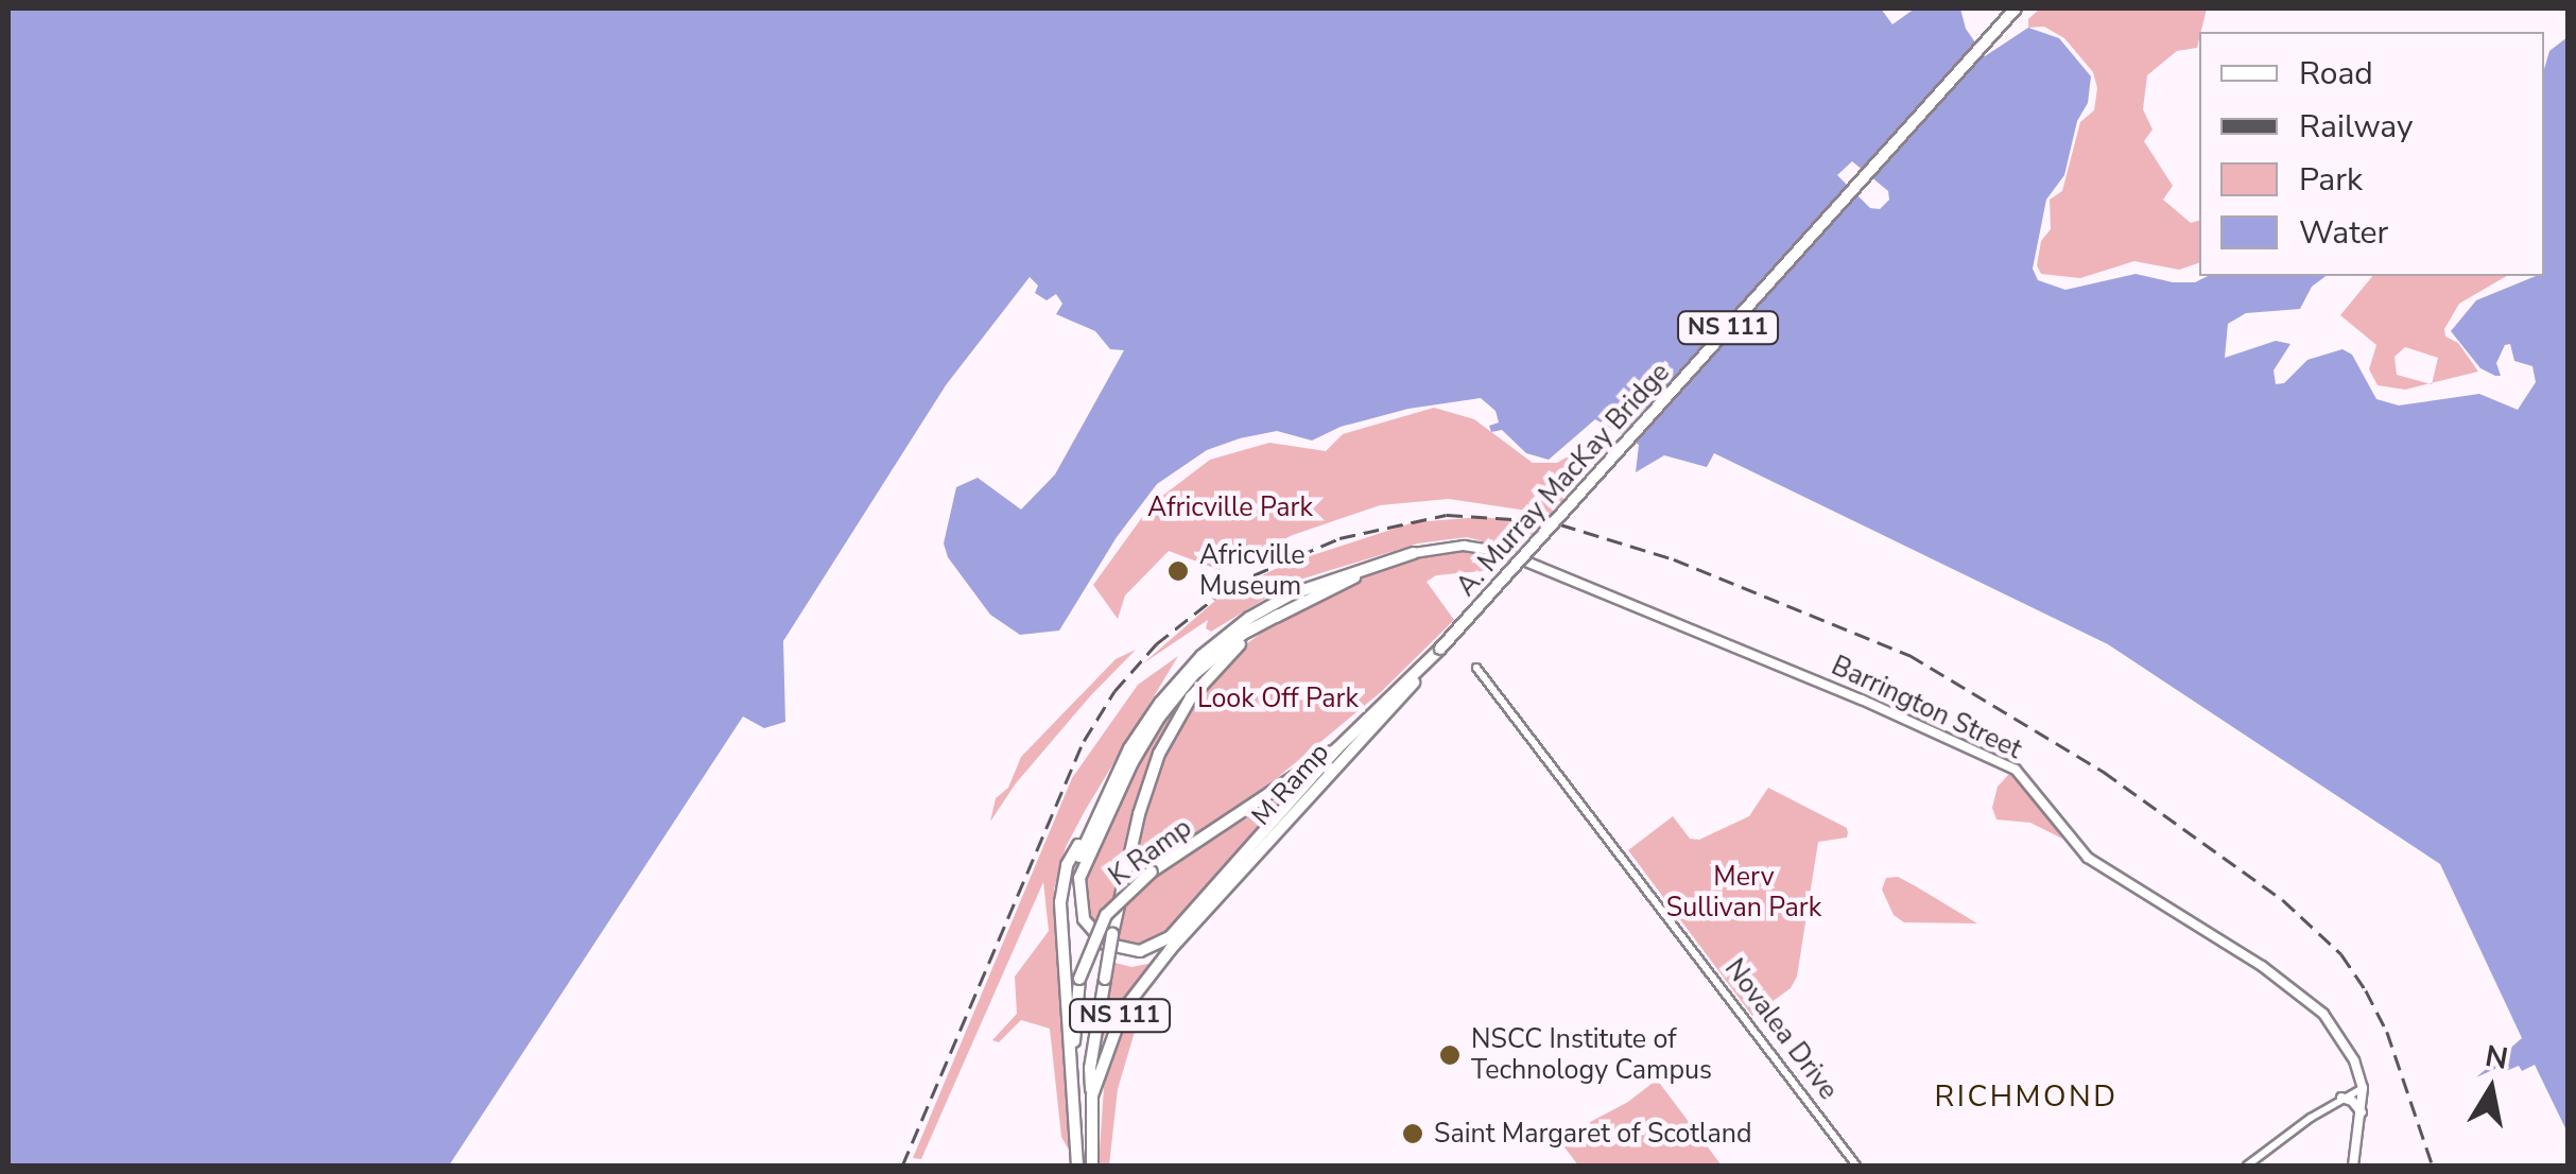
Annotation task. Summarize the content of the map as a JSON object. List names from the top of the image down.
{
  "streets": {
    "highway": [
      "NS 111",
      "A. Murray MacKay Bridge",
      "M Ramp",
      "K Ramp"
    ],
    "main road": ["Barrington Street"],
    "street": ["Novalea Drive"]
  },
  "crossings": [
    ["NS 111", "A. Murray MacKay Bridge"],
    ["NS 111", "M Ramp"],
    ["NS 111", "K Ramp"],
    ["A. Murray MacKay Bridge", "M Ramp"]
  ],
  "districts": ["RICHMOND"],
  "parks": ["Africville Park", "Look Off Park", "Merv Sullivan Park"],
  "places": ["Africville Museum", "NSCC Institute of Technology Campus", "Saint Margaret of Scotland"],
  "legend": [
    "Road",
    "Railway",
    "Park",
    "Water"
  ],
  "north": "top"
}
